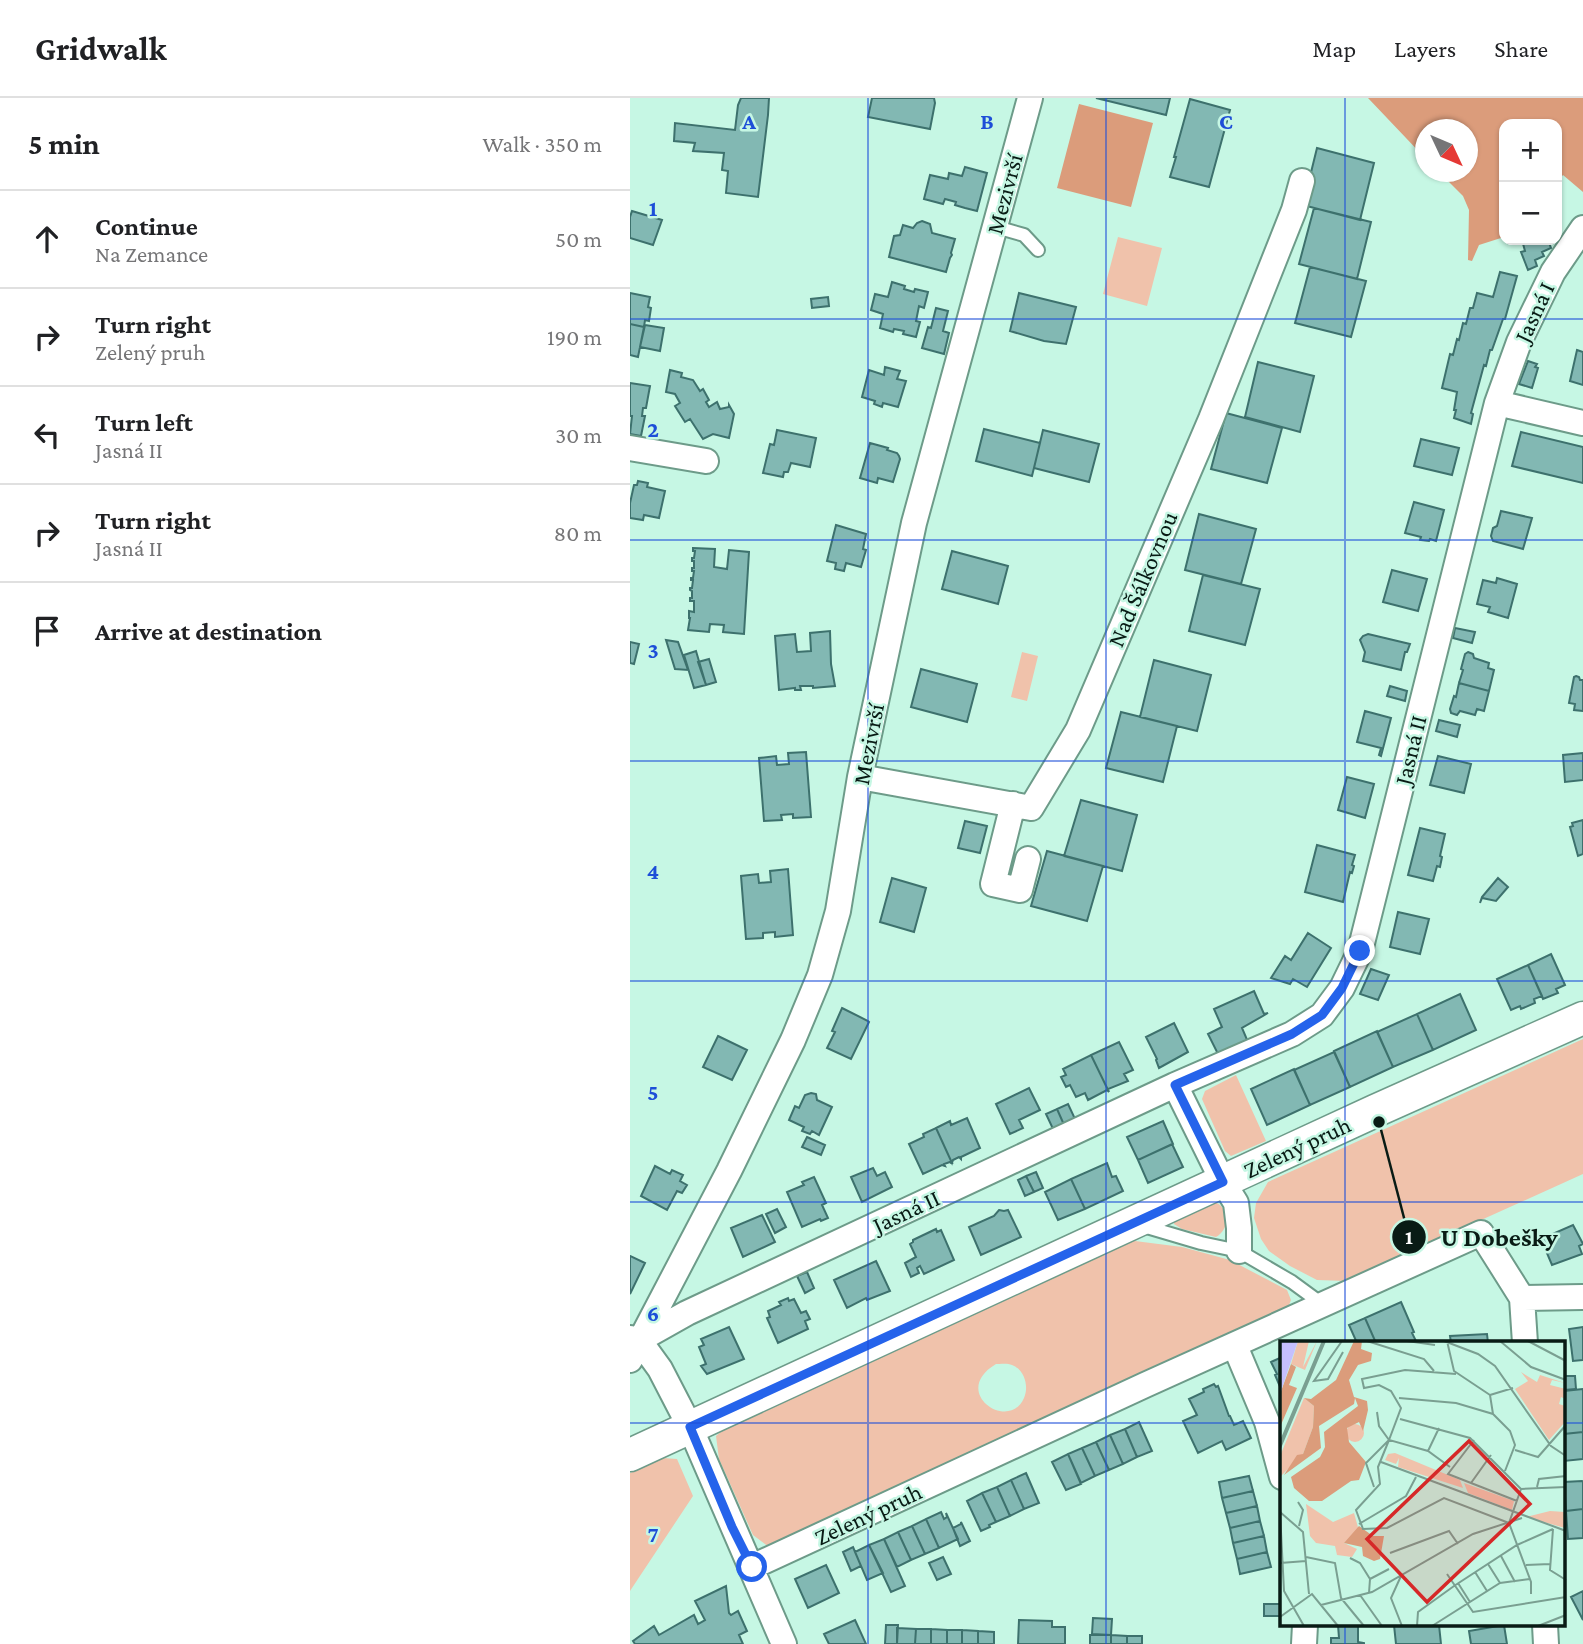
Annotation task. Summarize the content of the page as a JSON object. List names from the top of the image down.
{
  "streets": {
    "street": [
      "Mezivrší",
      "Jasná I",
      "Nad Šálkovnou",
      "Jasná II",
      "Zelený pruh"
    ]
  },
  "crossings": [
    ["Mezivrší", "Jasná II"],
    ["Jasná I", "Jasná II"]
  ],
  "places": ["U Dobešky"],
  "north": "bottom right",
  "page": {
    "header": "Gridwalk",
    "nav": ["Map", "Layers", "Share"],
    "heading": ["5 min", "Walk · 350 m"],
    "map_buttons": ["+", "−"],
    "list": [
      ["Continue", "Na Zemance", "50 m"],
      ["Turn right", "Zelený pruh", "190 m"],
      ["Turn left", "Jasná II", "30 m"],
      ["Turn right", "Jasná II", "80 m"],
      "Arrive at destination"
    ]
  },
  "grid": {
    "columns": ["A", "B", "C"],
    "rows": [
      "1",
      "2",
      "3",
      "4",
      "5",
      "6",
      "7"
    ]
  }
}
